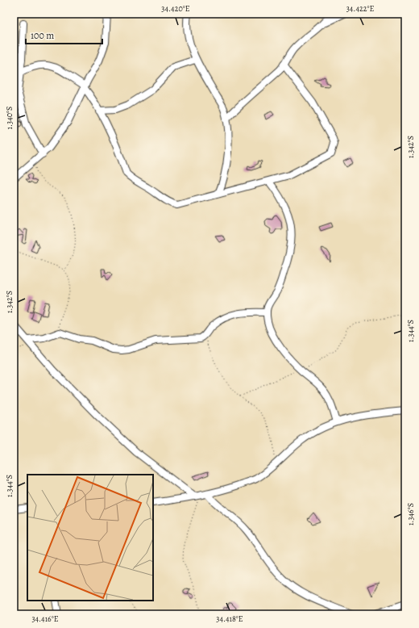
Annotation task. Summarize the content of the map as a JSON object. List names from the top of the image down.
{
  "scale_bar": "100 m",
  "coordinates": [
    "34.420°E",
    "34.422°E",
    "1.340°S",
    "1.342°S",
    "1.344°S",
    "1.346°S",
    "34.416°E",
    "34.418°E"
  ]
}
